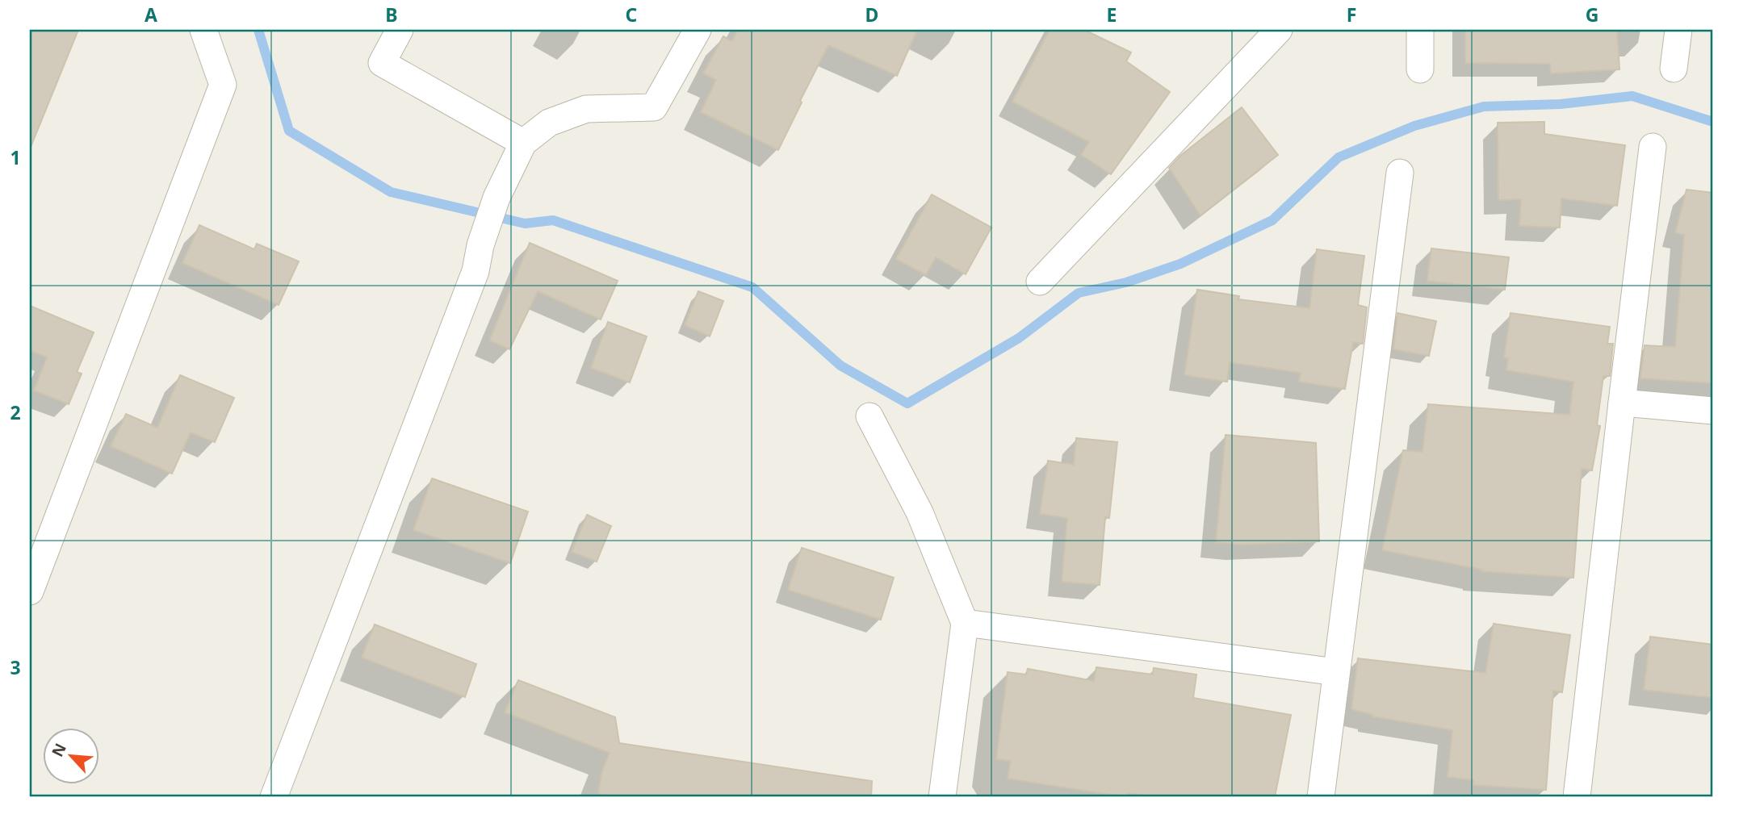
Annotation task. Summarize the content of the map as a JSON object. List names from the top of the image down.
{
  "north": "top left",
  "grid": {
    "columns": [
      "A",
      "B",
      "C",
      "D",
      "E",
      "F",
      "G"
    ],
    "rows": ["1", "2", "3"]
  }
}
